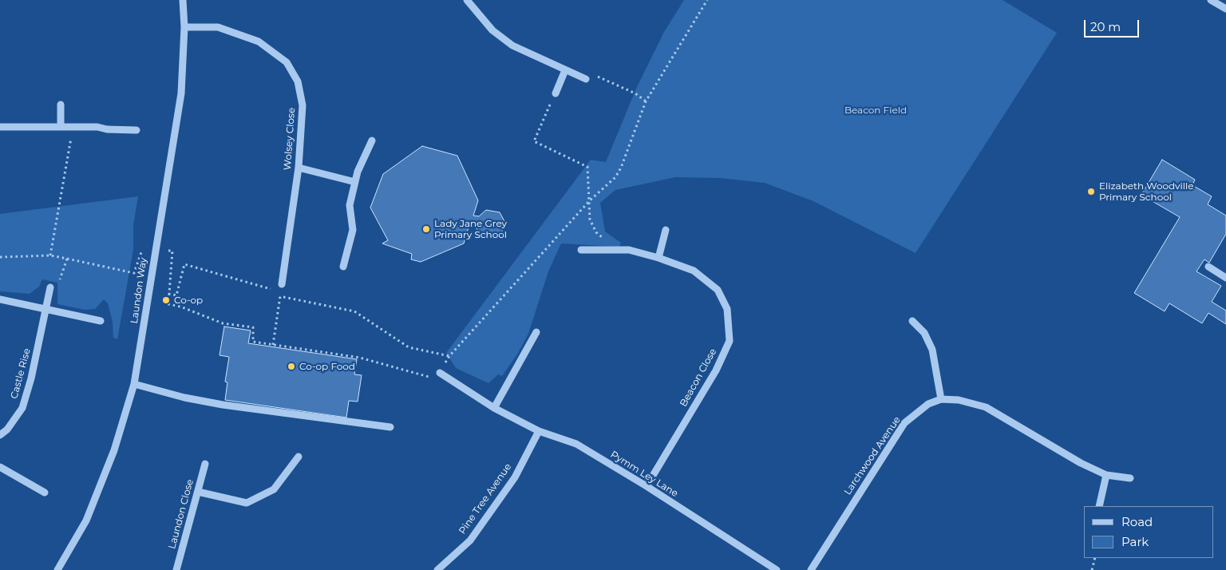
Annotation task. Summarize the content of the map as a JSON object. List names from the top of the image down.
{
  "streets": {
    "street": [
      "Wolsey Close",
      "Laundon Way",
      "Castle Rise",
      "Beacon Close",
      "Larchwood Avenue",
      "Pymm Ley Lane",
      "Pine Tree Avenue",
      "Laundon Close"
    ]
  },
  "crossings": [
    ["Wolsey Close", "Laundon Way"],
    ["Beacon Close", "Pymm Ley Lane"],
    ["Pymm Ley Lane", "Pine Tree Avenue"]
  ],
  "parks": ["Beacon Field"],
  "places": [
    "Elizabeth Woodville Primary School",
    "Lady Jane Grey Primary School",
    "Co-op",
    "Co-op Food"
  ],
  "legend": ["Road", "Park"],
  "scale_bar": "20 m"
}
